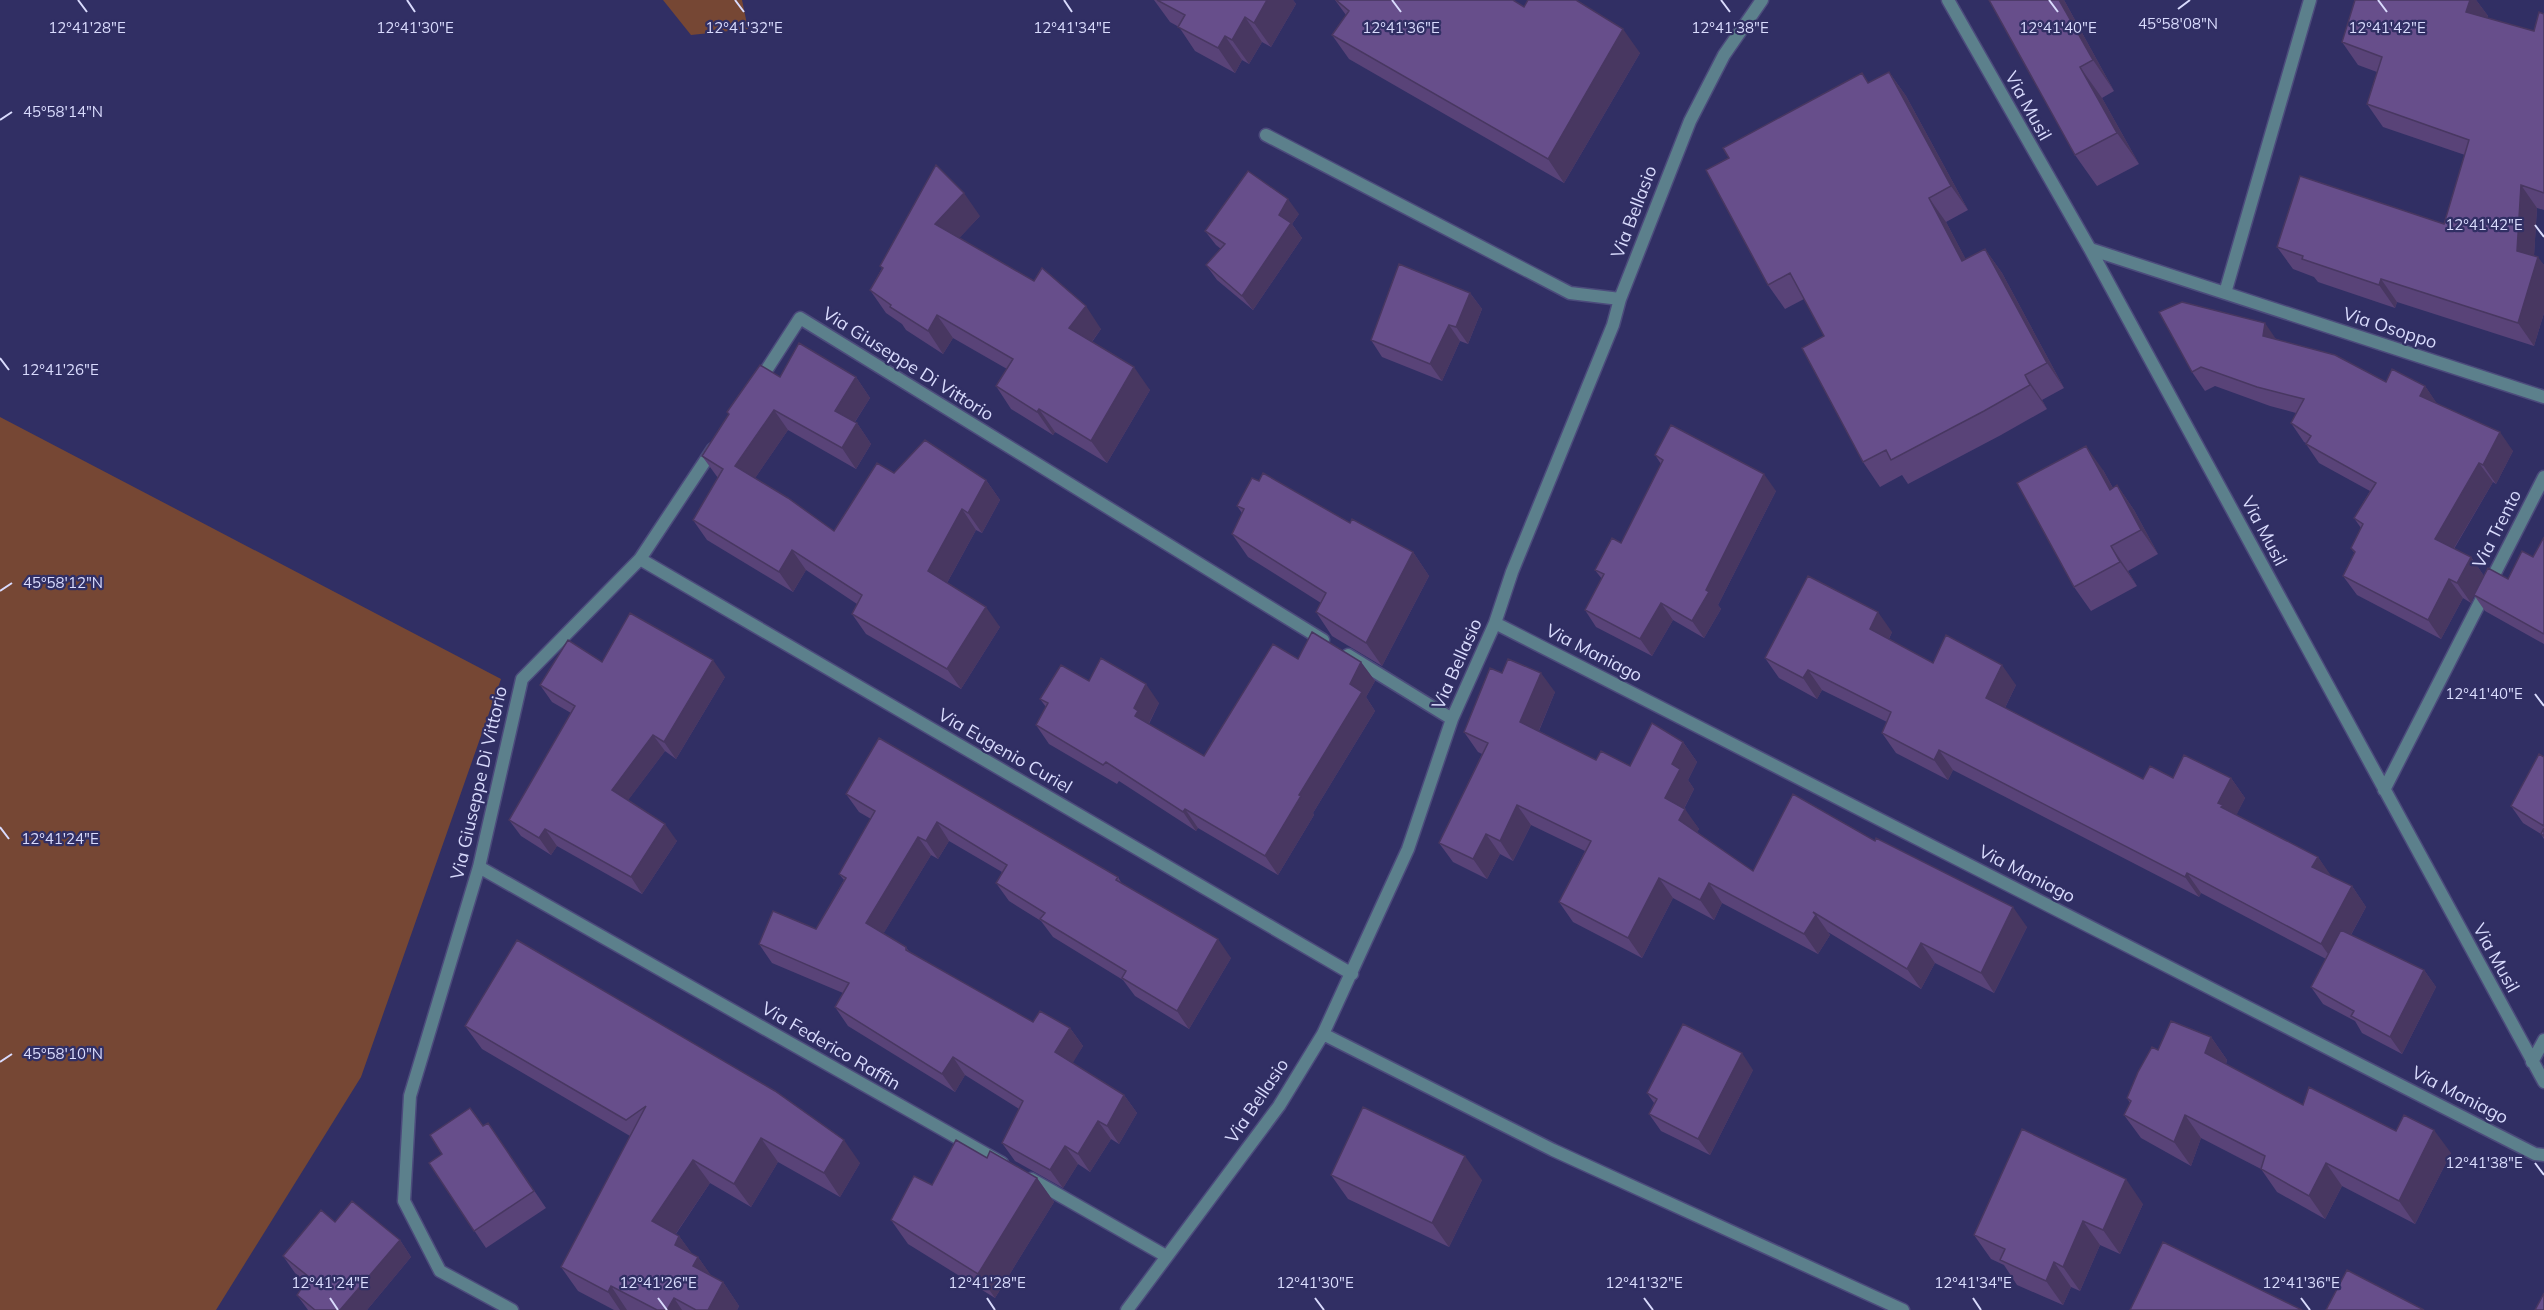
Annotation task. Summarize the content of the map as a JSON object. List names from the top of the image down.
{
  "streets": {
    "street": [
      "Via Musil",
      "Via Bellasio",
      "Via Osoppo",
      "Via Giuseppe Di Vittorio",
      "Via Trento",
      "Via Maniago",
      "Via Eugenio Curiel",
      "Via Federico Raffin"
    ]
  },
  "crossings": [
    ["Via Musil", "Via Osoppo"],
    ["Via Musil", "Via Trento"],
    ["Via Bellasio", "Via Giuseppe Di Vittorio"],
    ["Via Bellasio", "Via Maniago"],
    ["Via Bellasio", "Via Eugenio Curiel"],
    ["Via Bellasio", "Via Federico Raffin"],
    ["Via Giuseppe Di Vittorio", "Via Eugenio Curiel"],
    ["Via Giuseppe Di Vittorio", "Via Federico Raffin"]
  ],
  "coordinates": [
    "45°58'08\"N",
    "12°41'28\"E",
    "12°41'30\"E",
    "12°41'32\"E",
    "12°41'36\"E",
    "12°41'38\"E",
    "12°41'40\"E",
    "12°41'34\"E",
    "12°41'42\"E",
    "45°58'14\"N",
    "12°41'26\"E",
    "45°58'12\"N",
    "12°41'24\"E",
    "45°58'10\"N"
  ]
}
